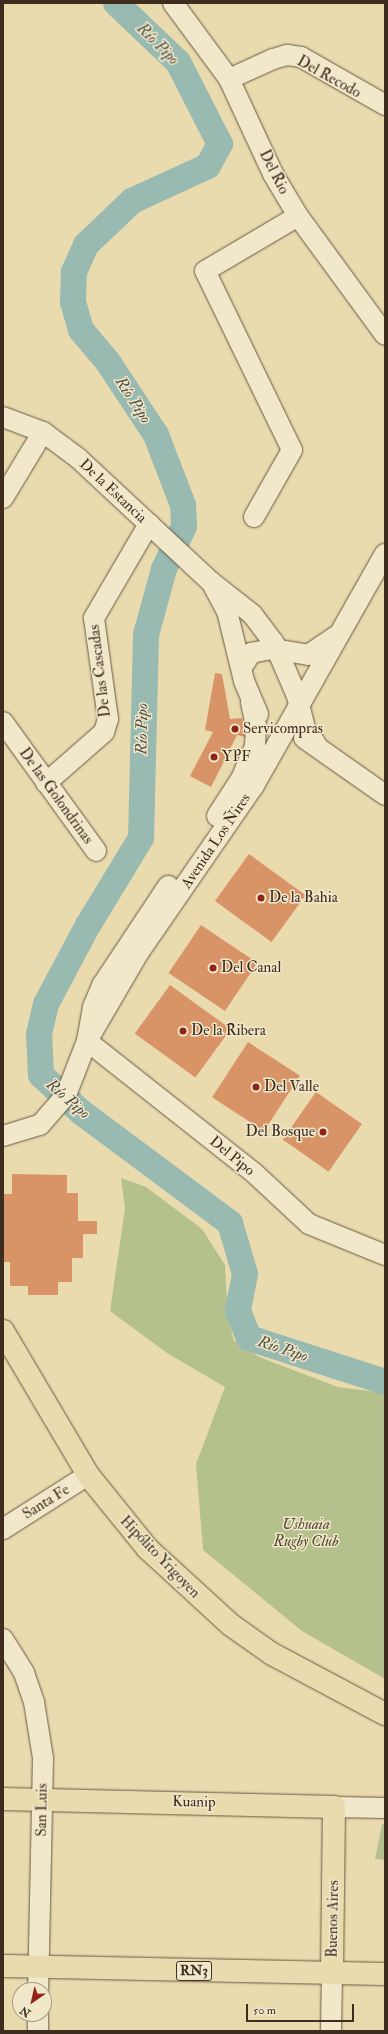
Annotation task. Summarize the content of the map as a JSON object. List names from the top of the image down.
{
  "streets": {
    "main road": [
      "Hipólito Yrigoyen",
      "Kuanip",
      "Buenos Aires",
      "RN3"
    ],
    "street": [
      "Del Recodo",
      "Del Rio",
      "De la Estancia",
      "De las Cascadas",
      "De las Golondrinas",
      "Avenida Los Ñires",
      "Del Pipo",
      "Santa Fe",
      "San Luis"
    ]
  },
  "crossings": [
    ["Del Recodo", "Del Rio"],
    ["De la Estancia", "De las Cascadas"],
    ["De la Estancia", "Avenida Los Ñires"],
    ["De las Cascadas", "De las Golondrinas"],
    ["Avenida Los Ñires", "Del Pipo"],
    ["Santa Fe", "Hipólito Yrigoyen"],
    ["Kuanip", "San Luis"],
    ["Kuanip", "Buenos Aires"],
    ["San Luis", "RN3"],
    ["Buenos Aires", "RN3"]
  ],
  "water": ["Río Pipo"],
  "parks": ["Ushuaia Rugby Club"],
  "places": [
    "Servicompras",
    "YPF",
    "De la Bahia",
    "Del Canal",
    "De la Ribera",
    "Del Valle",
    "Del Bosque"
  ],
  "scale_bar": "50 m",
  "north": "bottom left"
}
